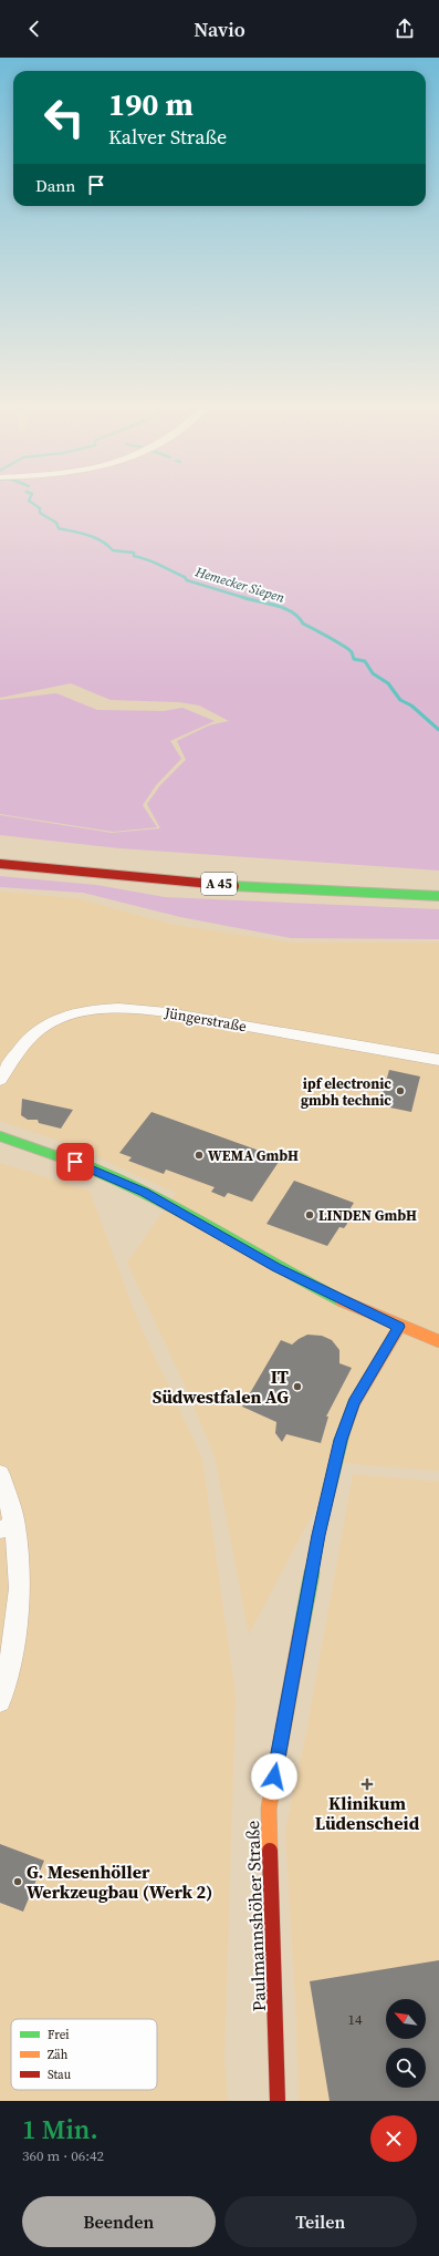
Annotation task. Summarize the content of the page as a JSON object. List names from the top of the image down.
{
  "streets": {
    "main road": ["A 45", "Paulmannshöher Straße"],
    "street": ["Jüngerstraße"]
  },
  "water": ["Hemecker Siepen"],
  "places": {
    "other": [
      "ipf electronic gmbh technic",
      "WEMA GmbH",
      "LINDEN GmbH",
      "IT Südwestfalen AG",
      "G. Mesenhöller Werkzeugbau (Werk 2)"
    ],
    "health": ["Klinikum Lüdenscheid"]
  },
  "house_numbers": ["14"],
  "legend": ["Frei", "Zäh", "Stau"],
  "north": "top left",
  "page": {
    "header": "Navio",
    "turn": ["190 m", "Kalver Straße"],
    "then": "Dann",
    "heading": ["1 Min.", "360 m · 06:42"],
    "buttons": ["Beenden", "Teilen"]
  }
}
